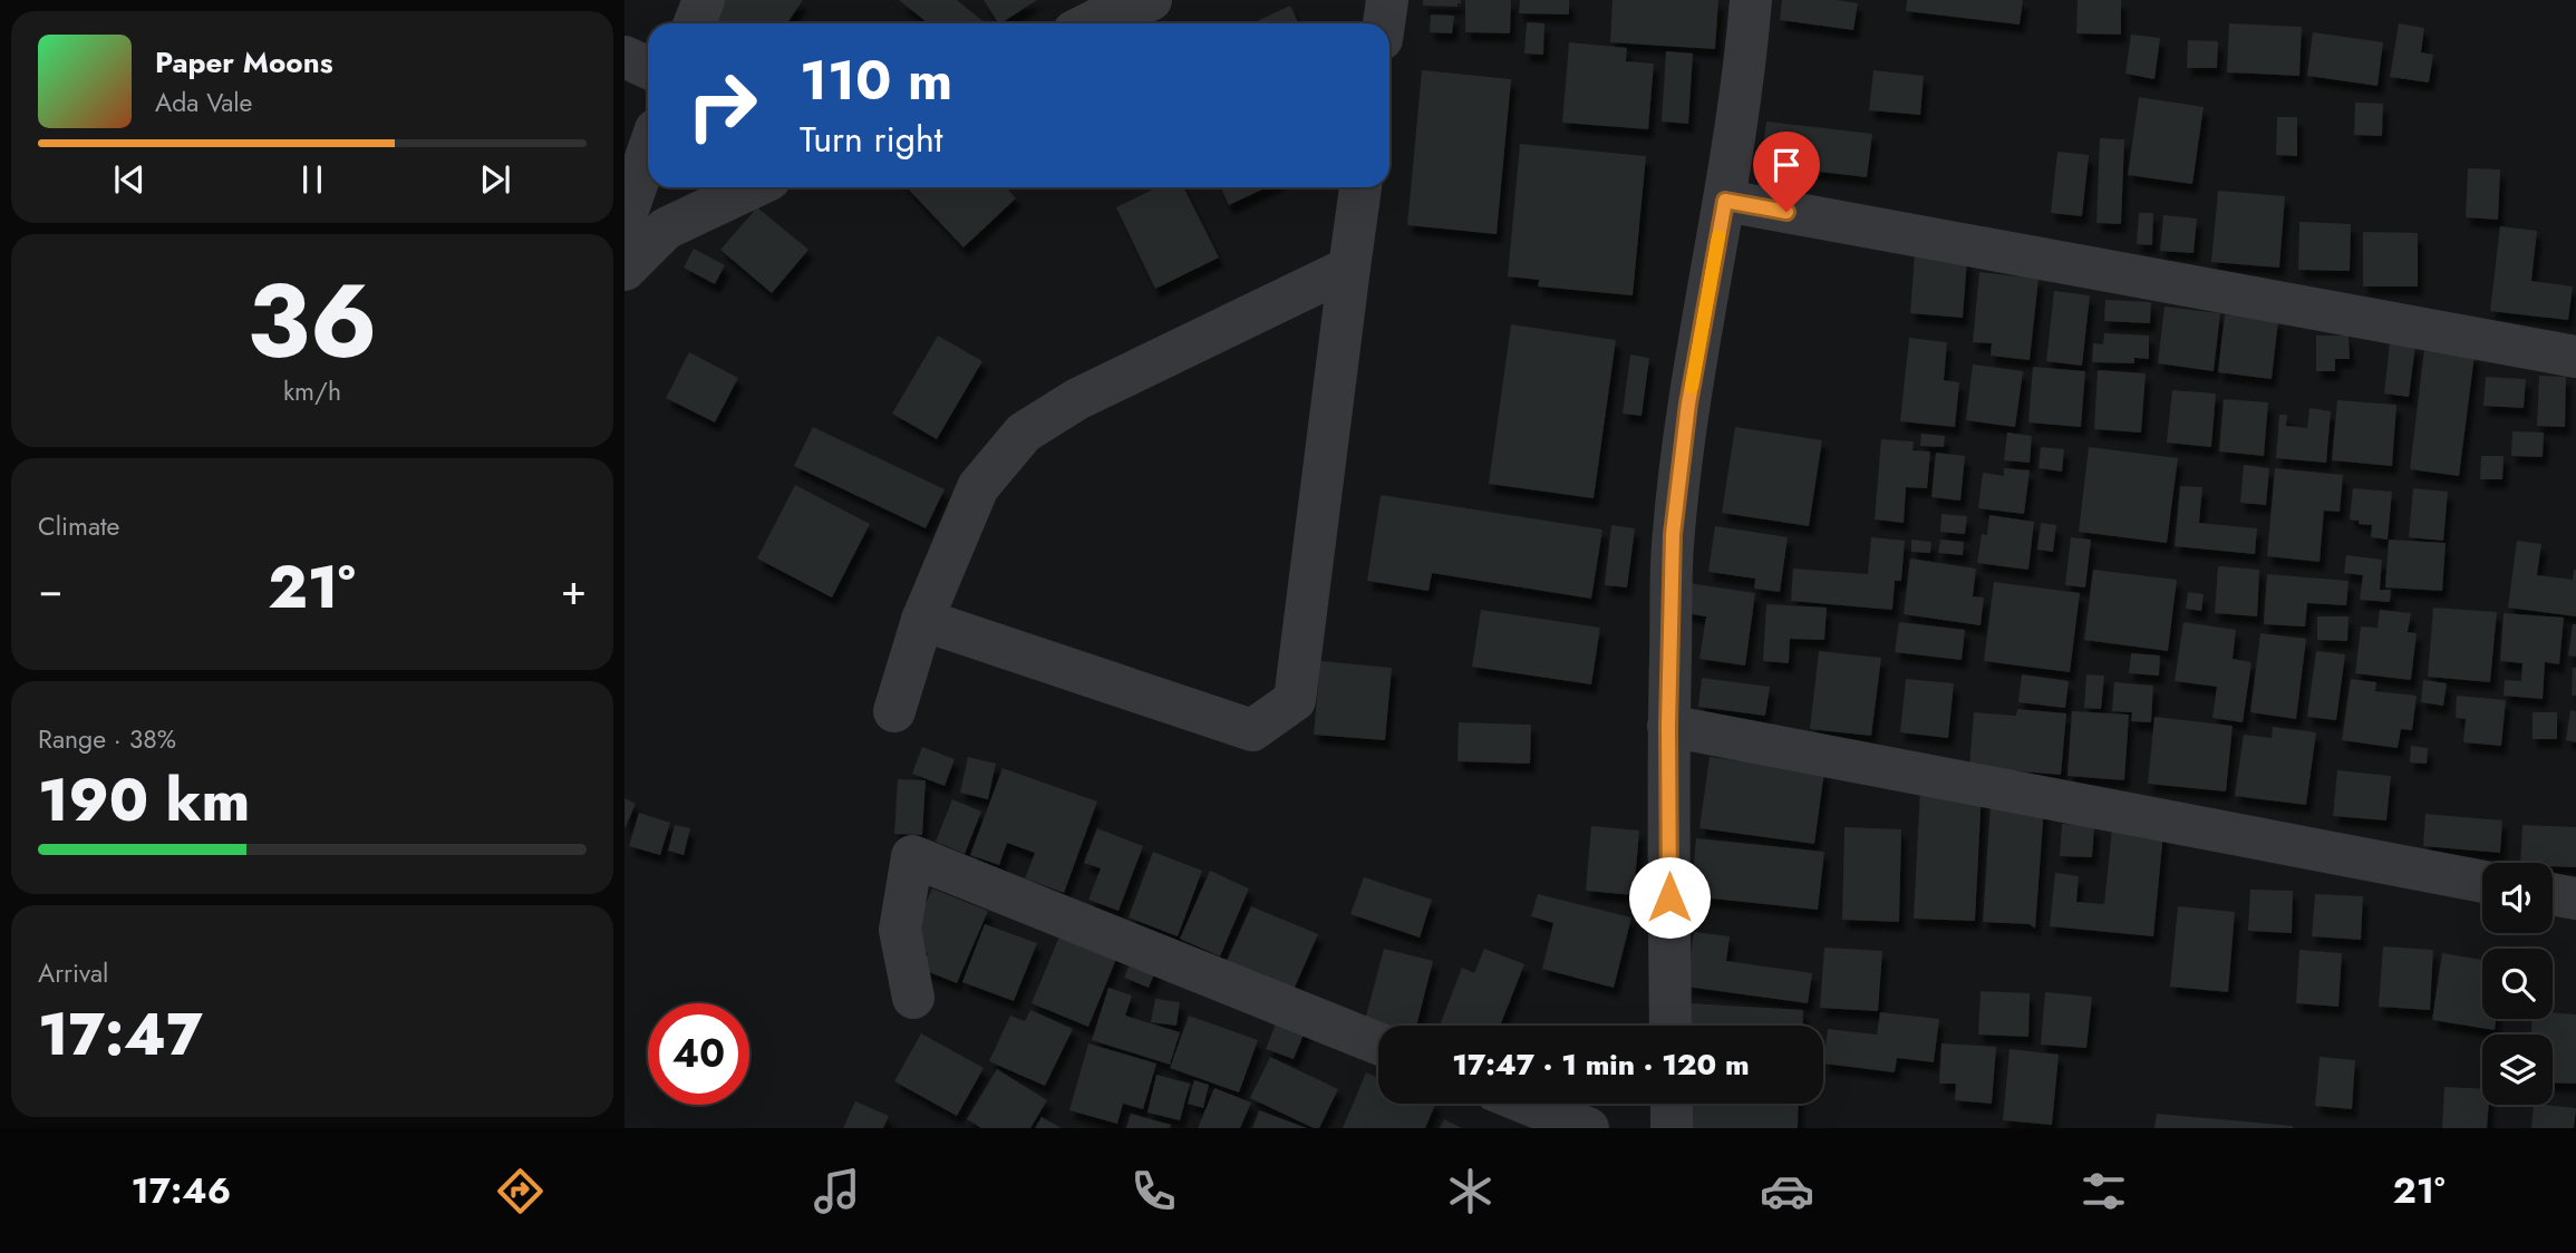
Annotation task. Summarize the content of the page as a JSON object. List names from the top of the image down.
{
  "page": {
    "turn": ["110 m", "Turn right"],
    "song": ["Paper Moons", "Ada Vale"],
    "tile": [
      ["36", "km/h"],
      "Climate",
      ["Range · 38%", "190 km"],
      ["Arrival", "17:47"]
    ],
    "heat": ["−", "21°", "+"],
    "limit": "40",
    "trip": "17:47 · 1 min · 120 m",
    "tabs": ["17:46", "21°"]
  }
}
